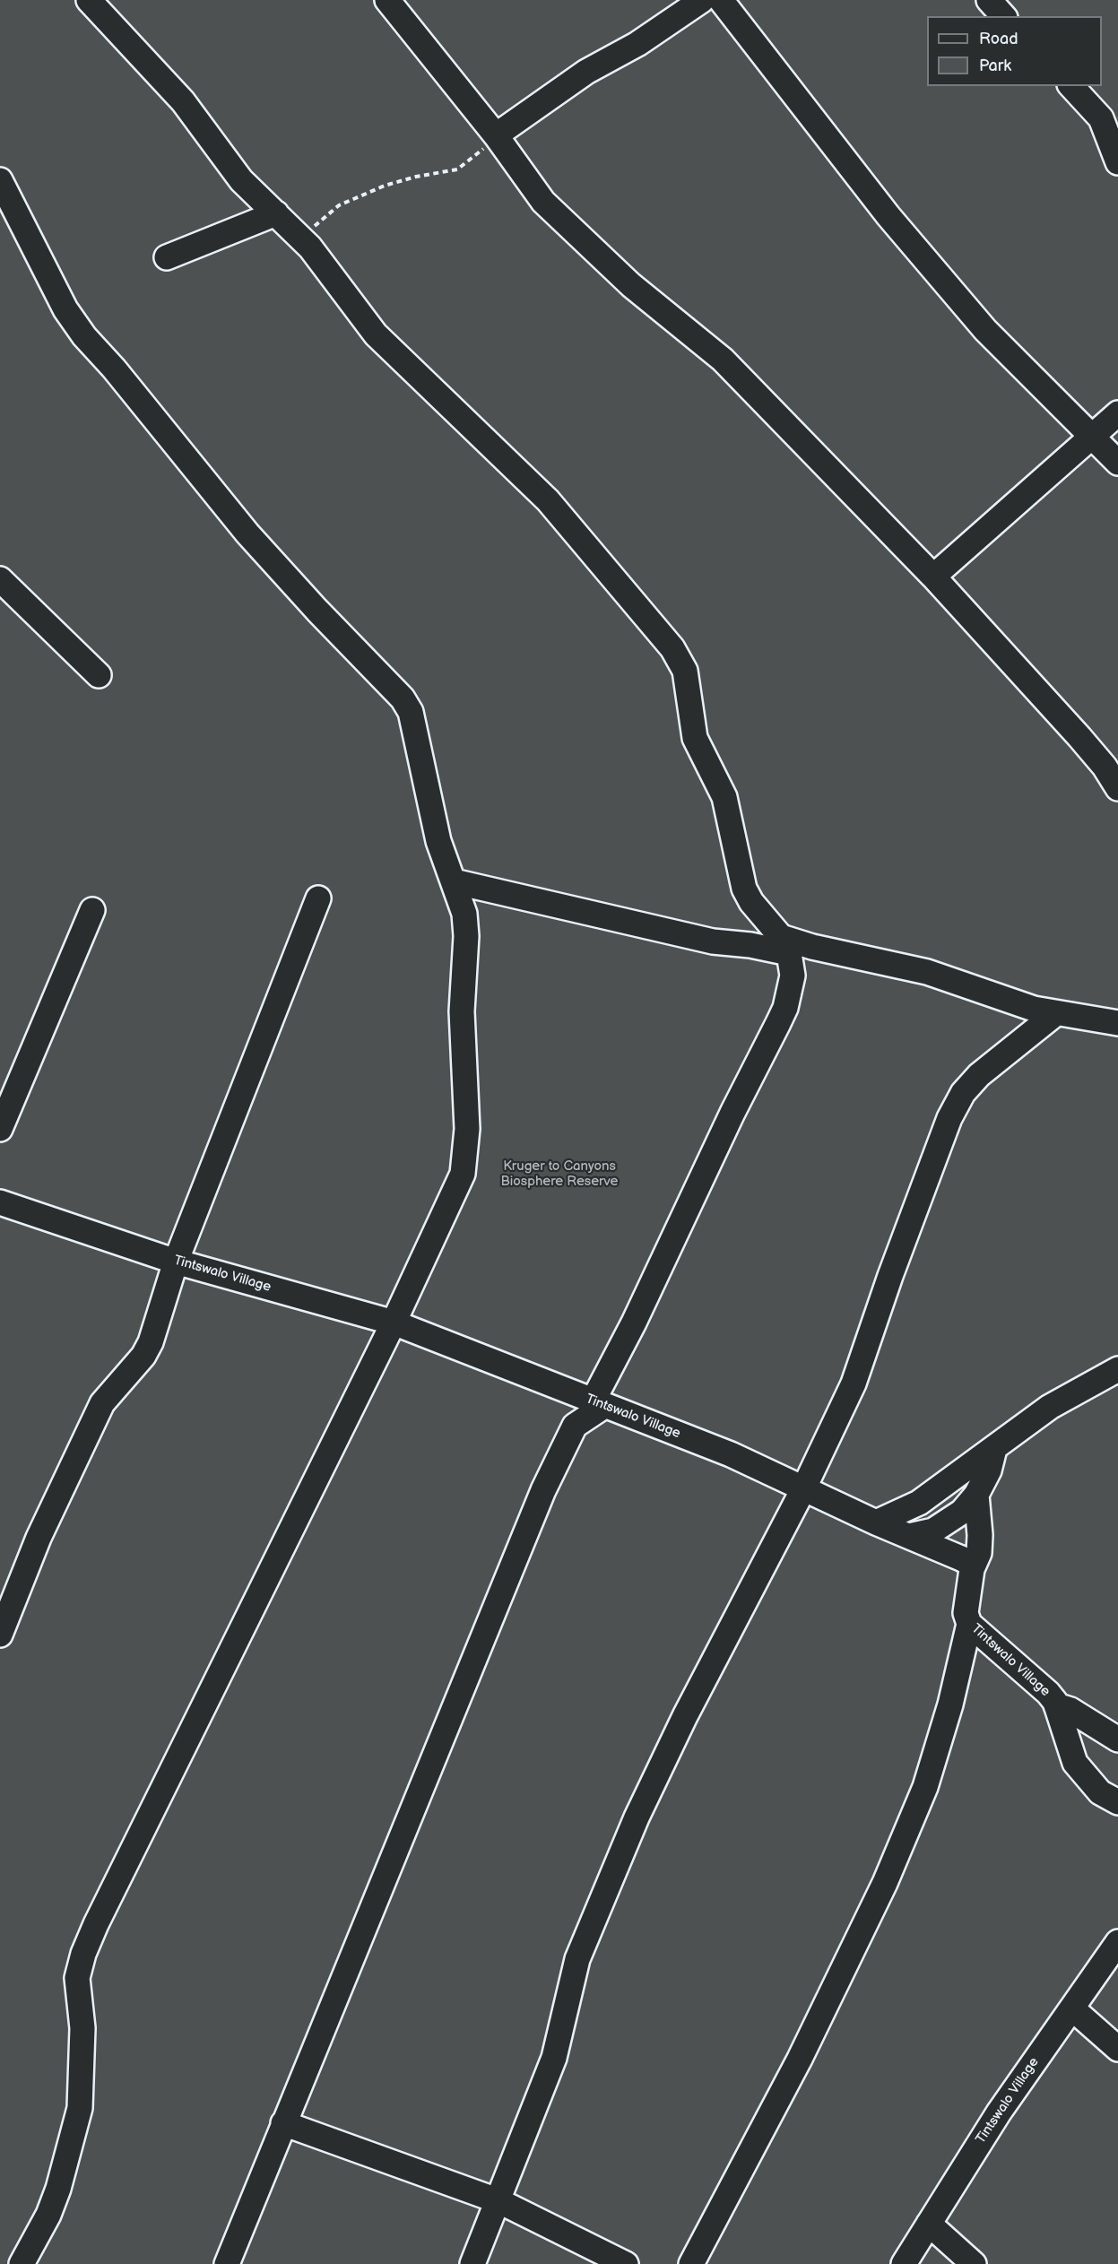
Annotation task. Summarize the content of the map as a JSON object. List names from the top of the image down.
{
  "streets": {
    "street": ["Tintswalo Village"]
  },
  "parks": ["Kruger to Canyons Biosphere Reserve"],
  "legend": ["Road", "Park"]
}
